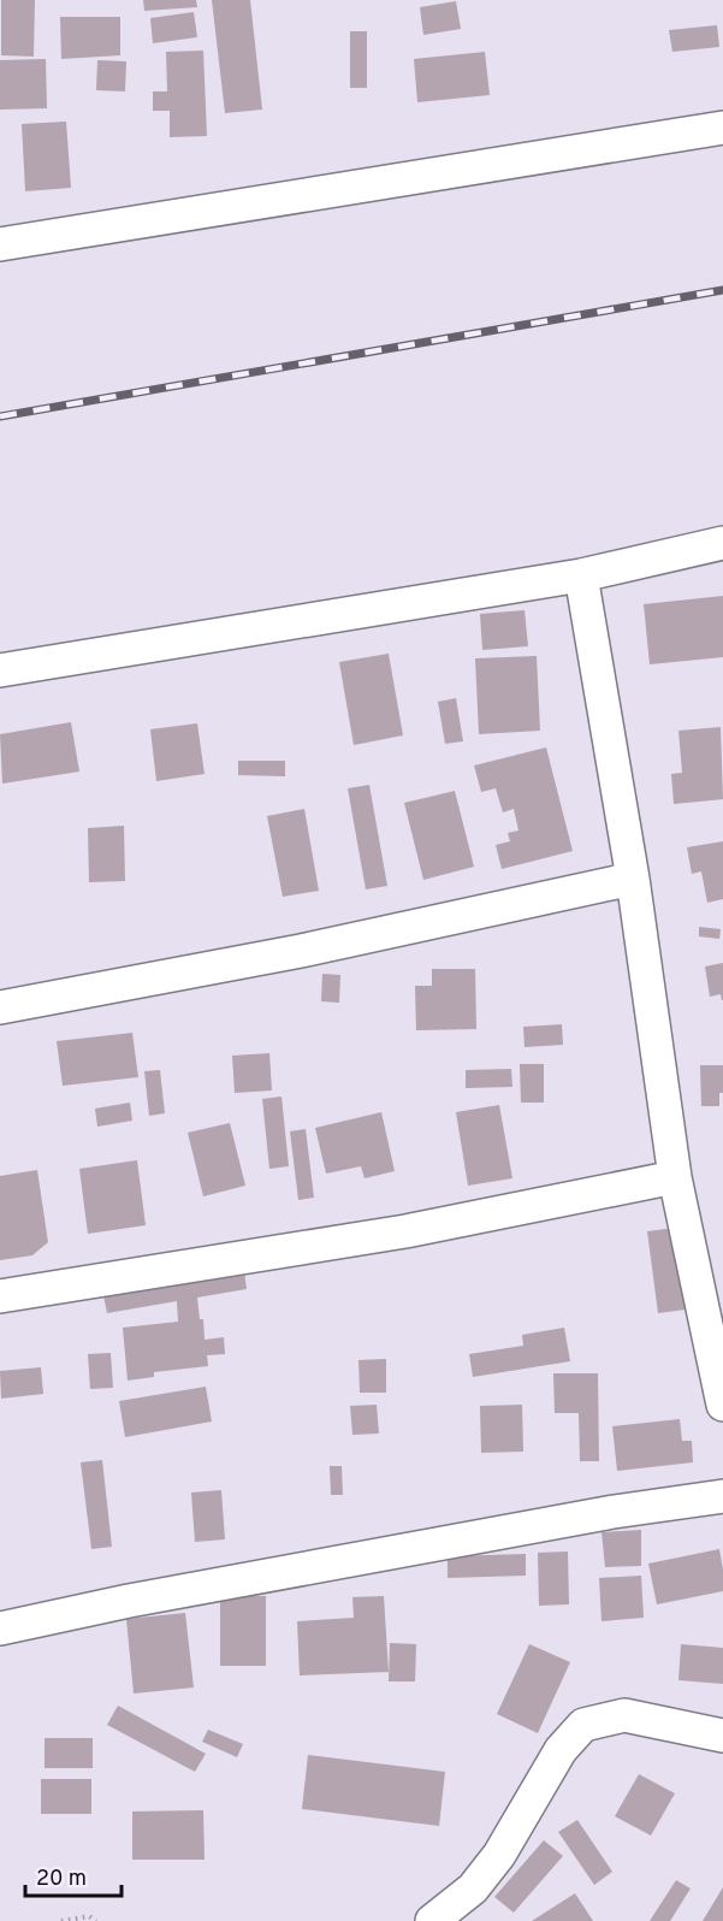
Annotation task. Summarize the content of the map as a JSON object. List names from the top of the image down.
{
  "scale_bar": "20 m"
}
